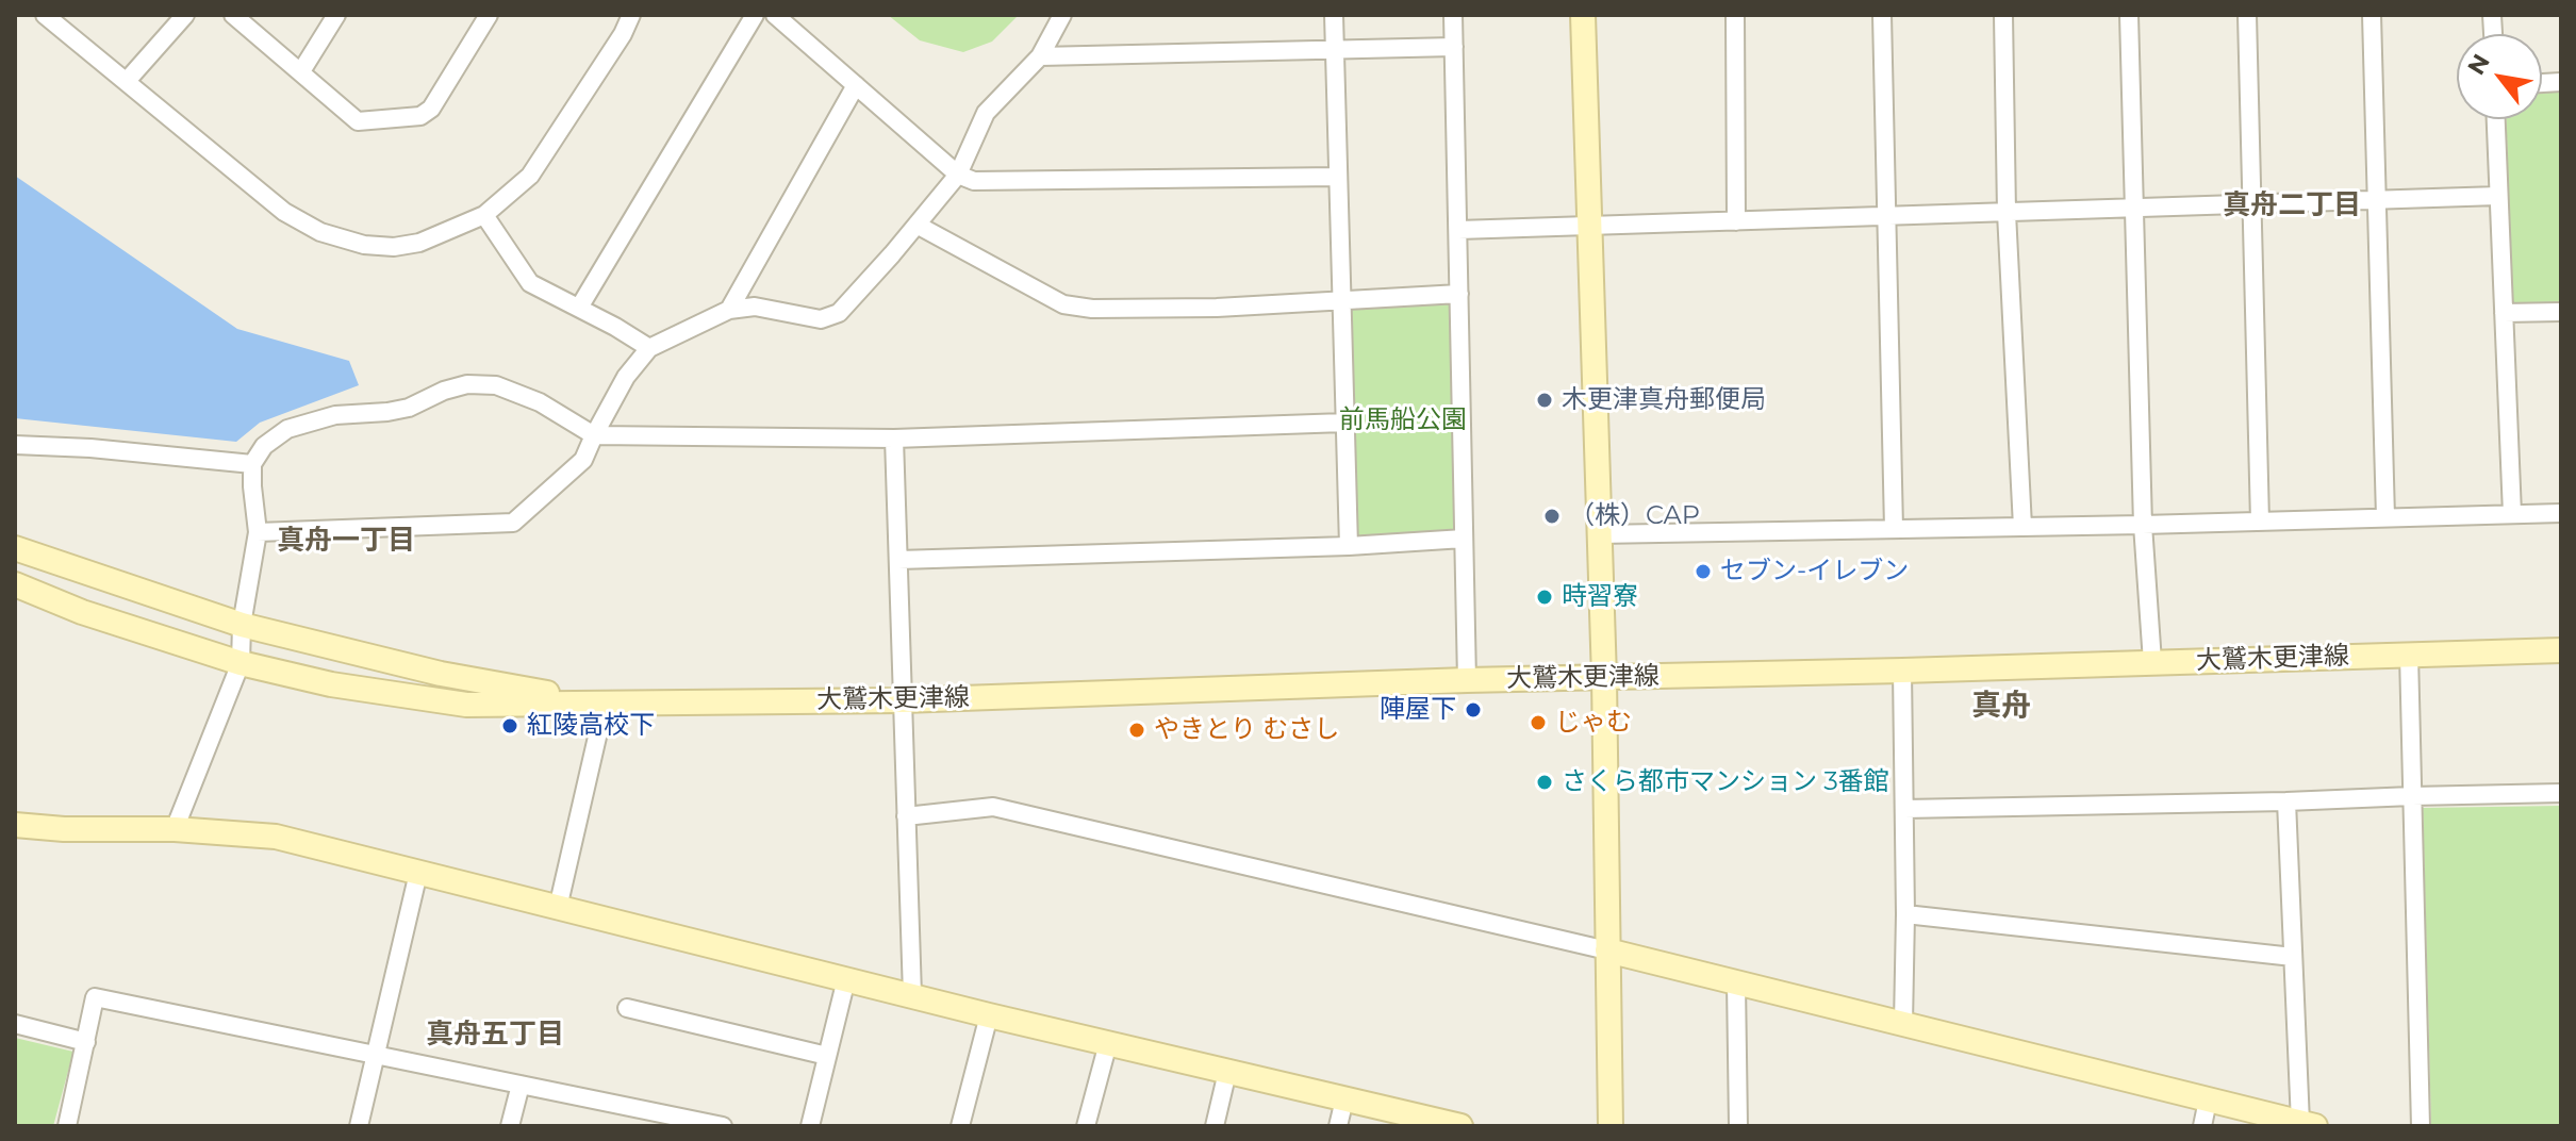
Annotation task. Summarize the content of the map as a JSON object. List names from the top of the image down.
{
  "streets": {
    "street": ["大鷲木更津線"]
  },
  "districts": [
    "真舟二丁目",
    "真舟一丁目",
    "真舟",
    "真舟五丁目"
  ],
  "parks": ["前馬船公園"],
  "places": [
    "木更津真舟郵便局",
    "（株）CAP",
    "セブン-イレブン",
    "時習寮",
    "陣屋下",
    "じゃむ",
    "紅陵高校下",
    "やきとり むさし",
    "さくら都市マンション 3番館"
  ],
  "north": "top left"
}
